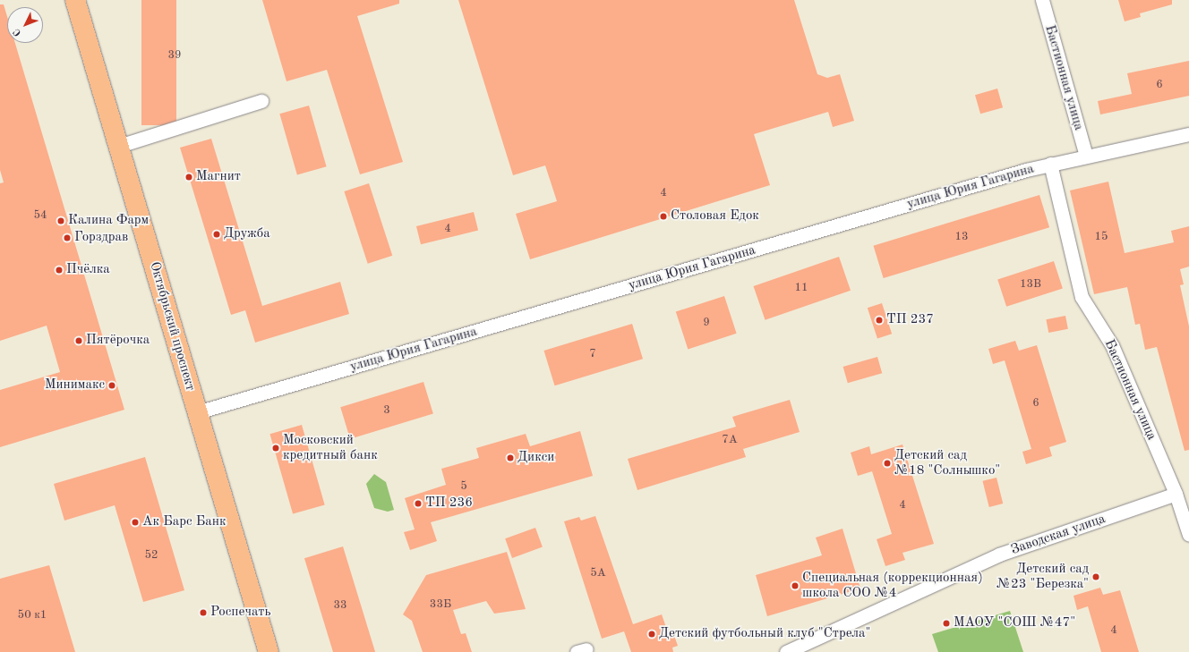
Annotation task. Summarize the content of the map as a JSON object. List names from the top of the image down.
{
  "streets": {
    "main road": ["Октябрьский проспект"],
    "street": ["Бастионная улица", "улица Юрия Гагарина", "Заводская улица"]
  },
  "crossings": [
    ["Бастионная улица", "улица Юрия Гагарина"],
    ["Бастионная улица", "Заводская улица"],
    ["улица Юрия Гагарина", "Октябрьский проспект"]
  ],
  "places": [
    "Магнит",
    "Столовая Едок",
    "Калина Фарм",
    "Дружба",
    "Горздрав",
    "Пчёлка",
    "ТП 237",
    "Пятёрочка",
    "Минимакс",
    "Московский кредитный банк",
    "Дикси",
    "Детский сад №18 \"Солнышко\"",
    "ТП 236",
    "Ак Барс Банк",
    "Детский сад №23 \"Березка\"",
    "Специальная (коррекционная) школа СОО №4",
    "Роспечать",
    "МАОУ \"СОШ №47\"",
    "Детский футбольный клуб \"Стрела\""
  ],
  "house_numbers": [
    "39",
    "6",
    "4",
    "54",
    "4",
    "13",
    "15",
    "13В",
    "11",
    "9",
    "7",
    "6",
    "3",
    "7А",
    "5",
    "4",
    "52",
    "5А",
    "33Б",
    "33",
    "50 к1",
    "4"
  ],
  "north": "bottom left"
}
